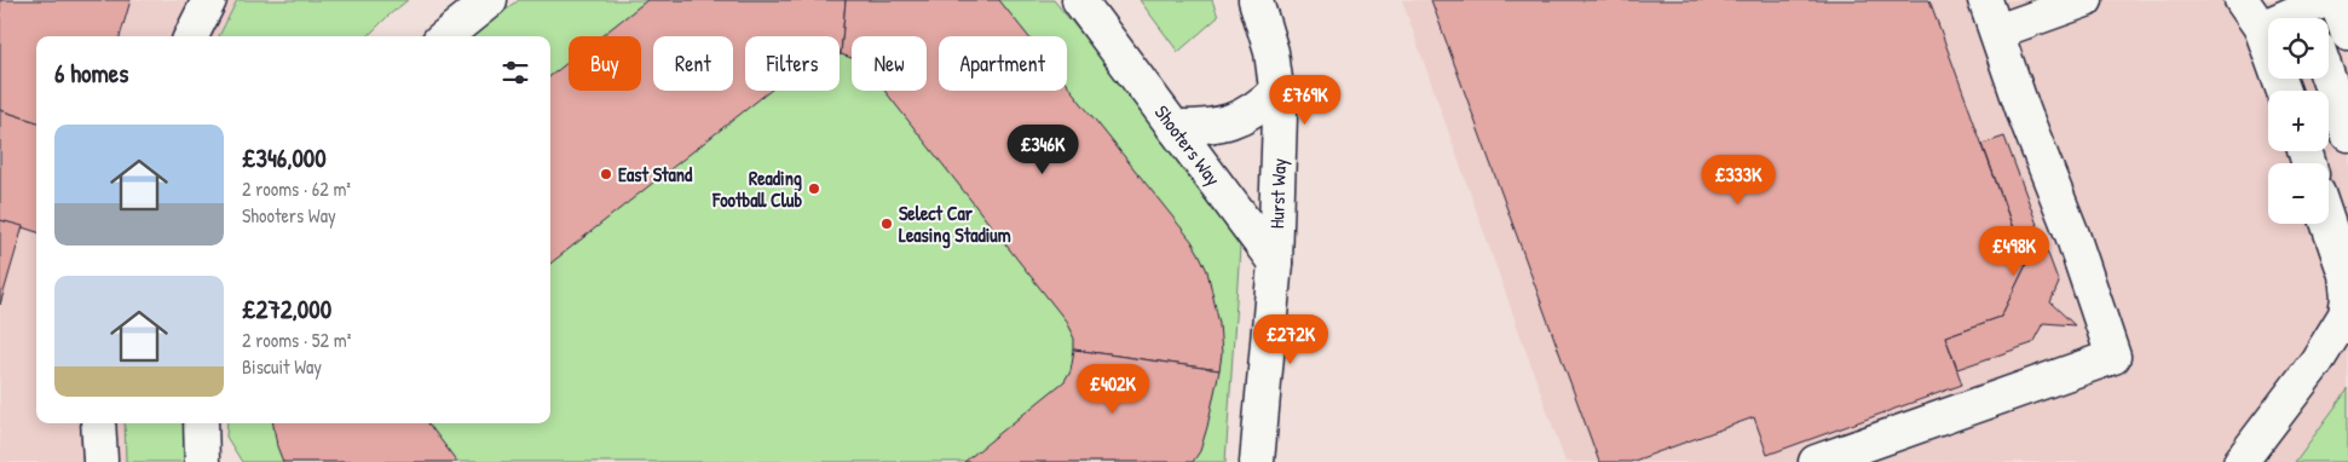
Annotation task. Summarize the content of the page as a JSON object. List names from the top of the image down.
{
  "streets": {
    "street": ["Shooters Way", "Hurst Way"]
  },
  "crossings": [
    ["Shooters Way", "Hurst Way"]
  ],
  "places": ["East Stand", "Reading Football Club", "Select Car Leasing Stadium"],
  "page": {
    "map_buttons": ["+", "−"],
    "chip": [
      "Buy",
      "Rent",
      "Filters",
      "New",
      "Apartment"
    ],
    "heading": "6 homes",
    "price": [
      "£769K",
      "£346K",
      "£333K",
      "£498K",
      "£272K",
      "£402K"
    ],
    "list": [
      {
        "name": "£346,000",
        "note": "2 rooms · 62 m² · Shooters Way"
      },
      {
        "name": "£272,000",
        "note": "2 rooms · 52 m² · Biscuit Way"
      }
    ]
  }
}
